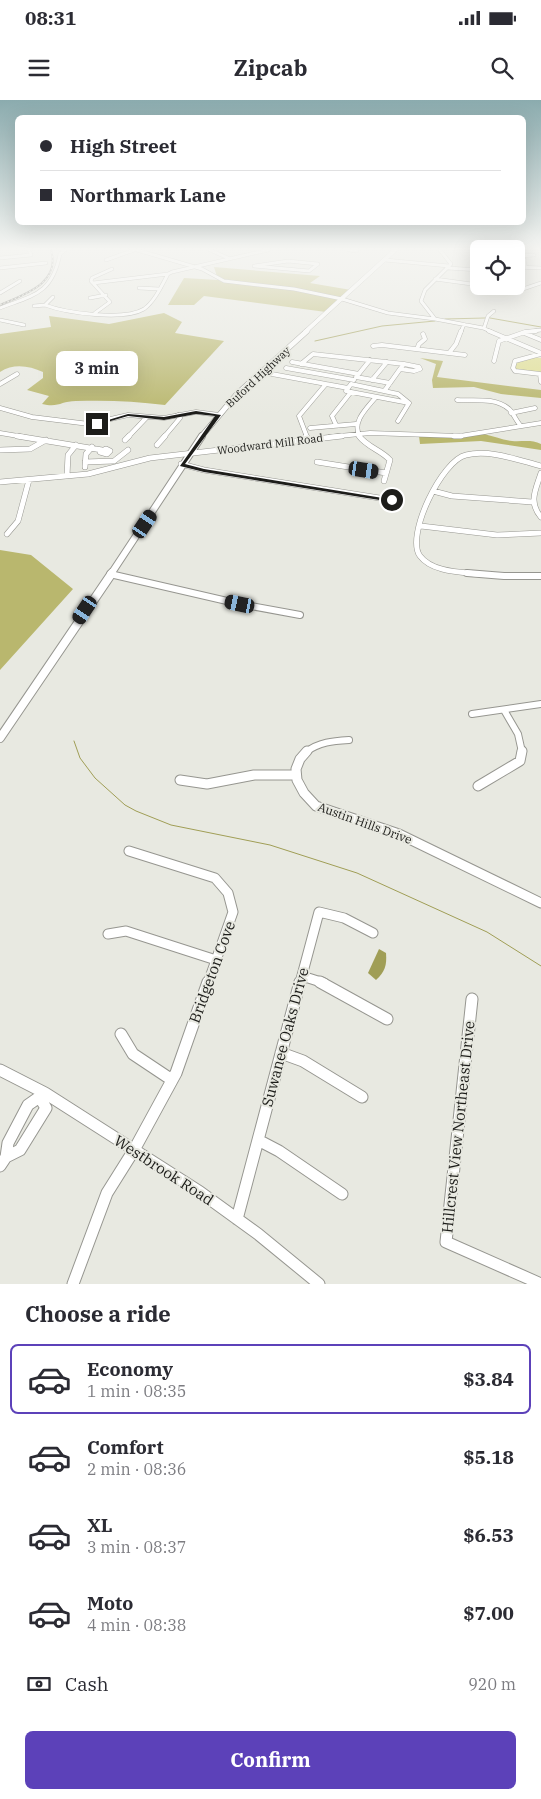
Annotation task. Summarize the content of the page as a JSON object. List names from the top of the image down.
{
  "streets": {
    "main road": ["Buford Highway"],
    "street": [
      "Woodward Mill Road",
      "Austin Hills Drive",
      "Bridgeton Cove",
      "Suwanee Oaks Drive",
      "Hillcrest View Northeast Drive",
      "Westbrook Road"
    ]
  },
  "crossings": [
    ["Buford Highway", "Woodward Mill Road"],
    ["Bridgeton Cove", "Westbrook Road"],
    ["Suwanee Oaks Drive", "Westbrook Road"]
  ],
  "page": {
    "status": "08:31",
    "header": "Zipcab",
    "banner": ["High Street", "Northmark Lane"],
    "bubble": "3 min",
    "heading": "Choose a ride",
    "list": [
      {
        "name": "Economy",
        "note": "1 min · 08:35",
        "value": "$3.84"
      },
      {
        "name": "Comfort",
        "note": "2 min · 08:36",
        "value": "$5.18"
      },
      {
        "name": "XL",
        "note": "3 min · 08:37",
        "value": "$6.53"
      },
      {
        "name": "Moto",
        "note": "4 min · 08:38",
        "value": "$7.00"
      }
    ],
    "pay": ["Cash", "920 m"],
    "buttons": "Confirm"
  }
}
